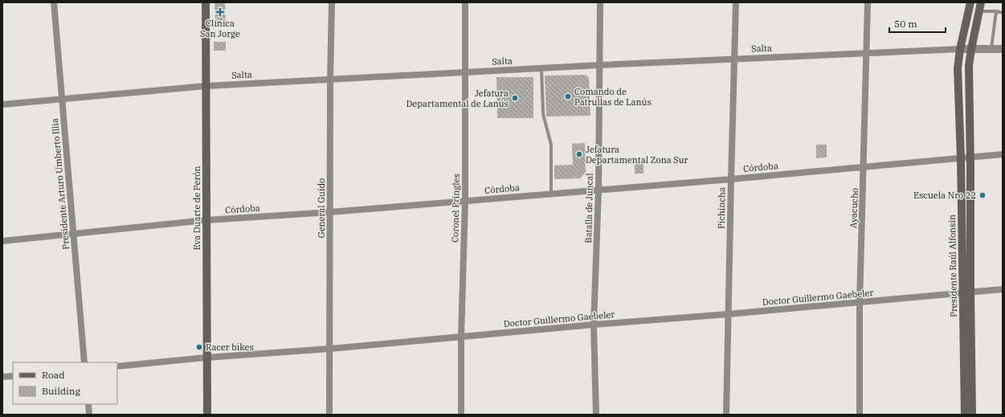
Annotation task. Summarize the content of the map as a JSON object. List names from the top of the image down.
{
  "streets": {
    "main road": ["Eva Duarte de Perón", "Presidente Raúl Alfonsín"],
    "street": [
      "Salta",
      "Córdoba",
      "Presidente Arturo Umberto Illia",
      "General Guido",
      "Coronel Pringles",
      "Batalla de Juncal",
      "Pichincha",
      "Ayacucho",
      "Doctor Guillermo Gaebeler"
    ]
  },
  "crossings": [
    ["Salta", "Presidente Arturo Umberto Illia"],
    ["Salta", "Eva Duarte de Perón"],
    ["Salta", "General Guido"],
    ["Salta", "Coronel Pringles"],
    ["Salta", "Batalla de Juncal"],
    ["Salta", "Pichincha"],
    ["Salta", "Ayacucho"],
    ["Salta", "Presidente Raúl Alfonsín"],
    ["Córdoba", "Presidente Arturo Umberto Illia"],
    ["Córdoba", "Eva Duarte de Perón"],
    ["Córdoba", "General Guido"],
    ["Córdoba", "Coronel Pringles"],
    ["Córdoba", "Batalla de Juncal"],
    ["Córdoba", "Pichincha"],
    ["Córdoba", "Ayacucho"],
    ["Córdoba", "Presidente Raúl Alfonsín"],
    ["Eva Duarte de Perón", "Doctor Guillermo Gaebeler"],
    ["General Guido", "Doctor Guillermo Gaebeler"],
    ["Coronel Pringles", "Doctor Guillermo Gaebeler"],
    ["Batalla de Juncal", "Doctor Guillermo Gaebeler"],
    ["Pichincha", "Doctor Guillermo Gaebeler"],
    ["Ayacucho", "Doctor Guillermo Gaebeler"],
    ["Presidente Raúl Alfonsín", "Doctor Guillermo Gaebeler"]
  ],
  "places": {
    "health": ["Clínica San Jorge"],
    "other": [
      "Comando de Patrullas de Lanús",
      "Jefatura Departamental de Lanús",
      "Jefatura Departamental Zona Sur",
      "Escuela Nro 22",
      "Racer bikes"
    ]
  },
  "legend": ["Road", "Building"],
  "scale_bar": "50 m"
}
